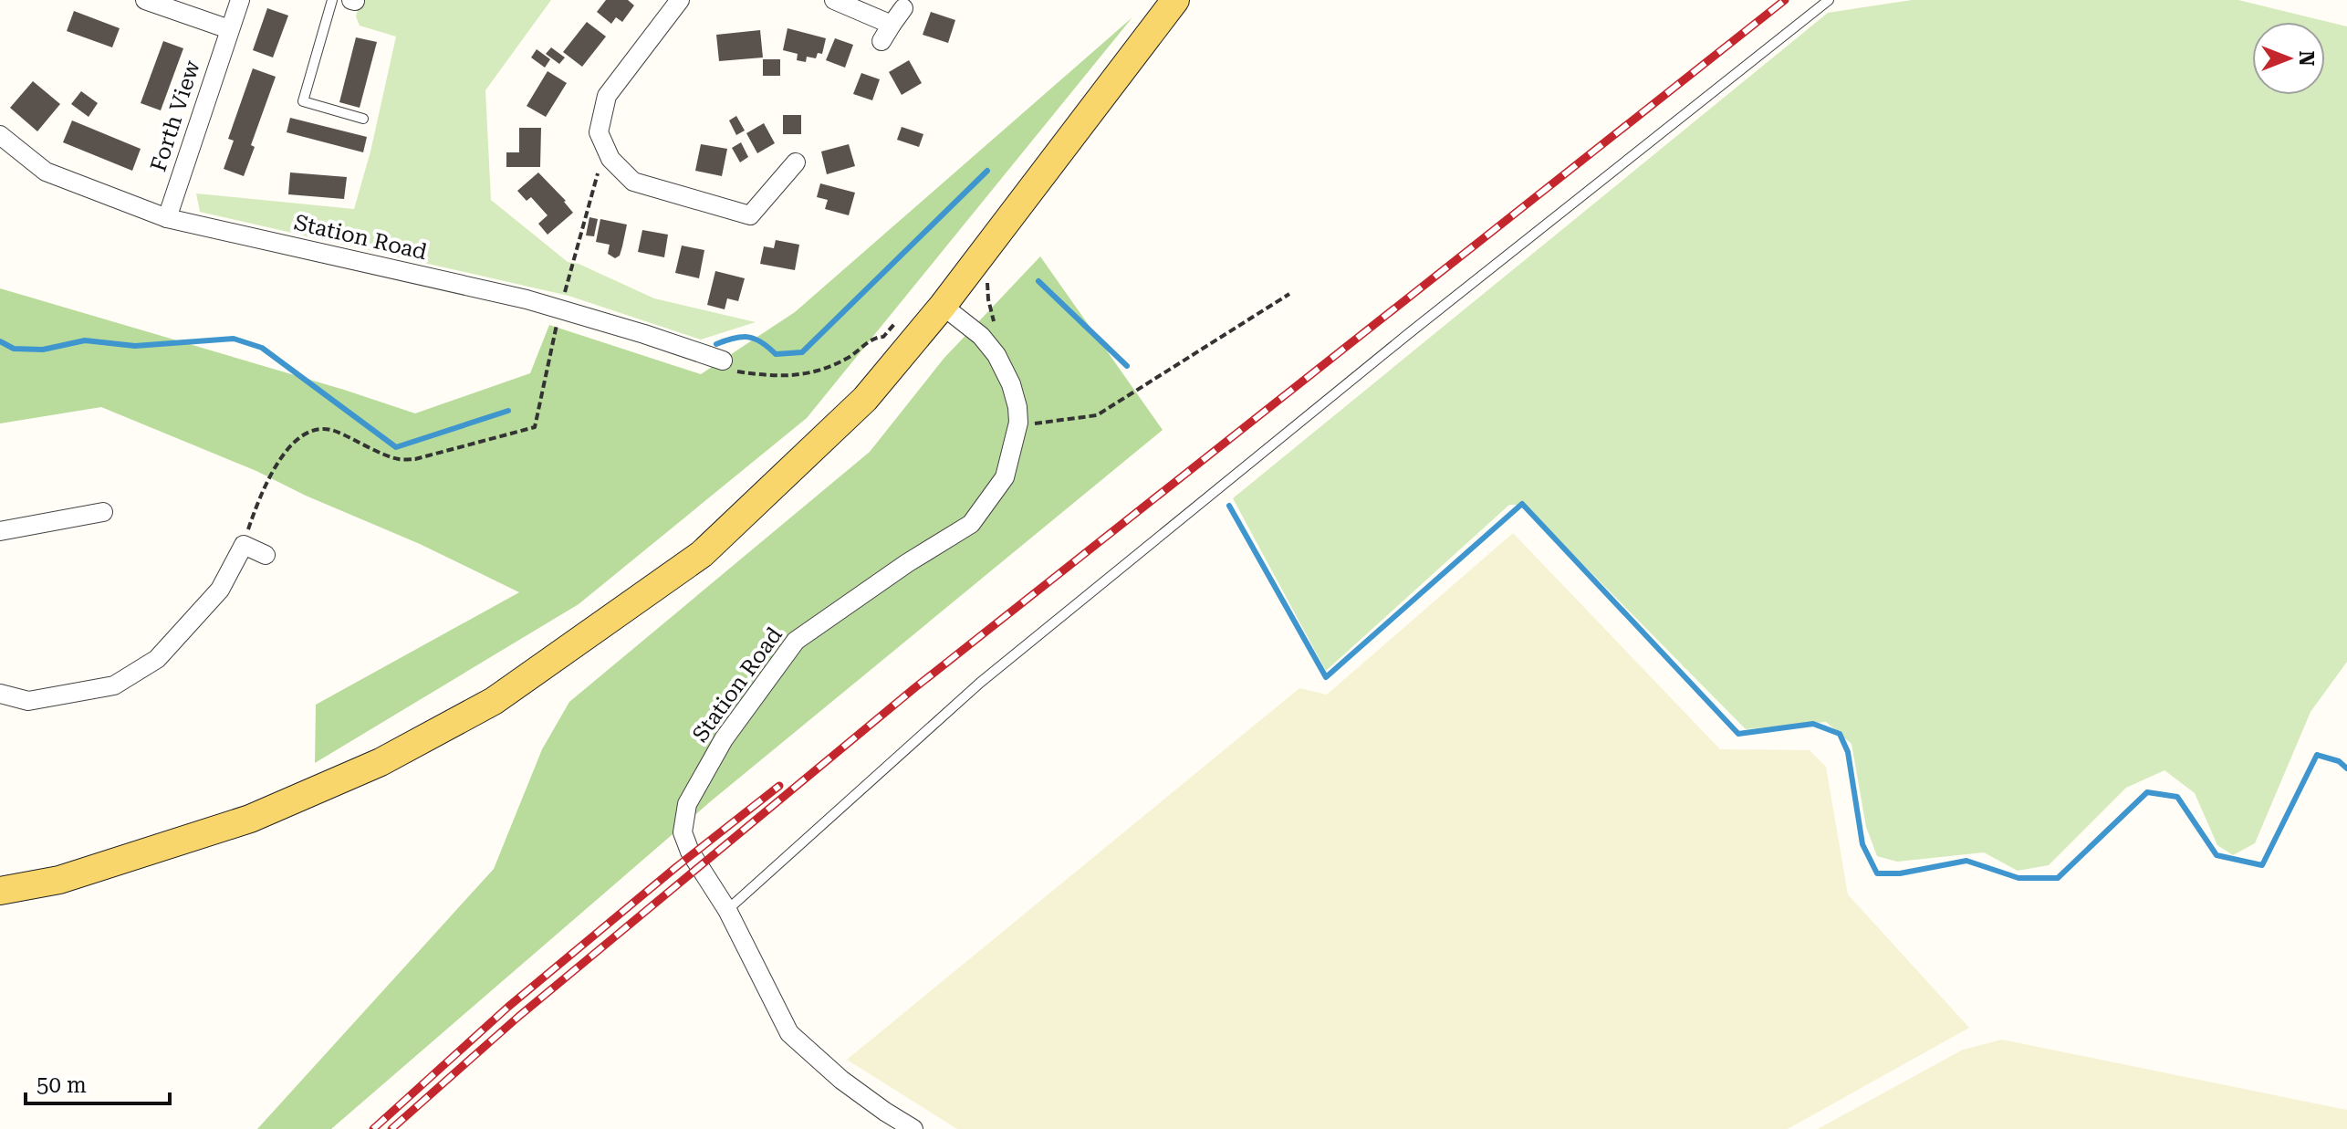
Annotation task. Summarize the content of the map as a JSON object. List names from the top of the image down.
{
  "streets": {
    "street": ["Forth View", "Station Road"]
  },
  "crossings": [
    ["Forth View", "Station Road"]
  ],
  "scale_bar": "50 m",
  "north": "right"
}
